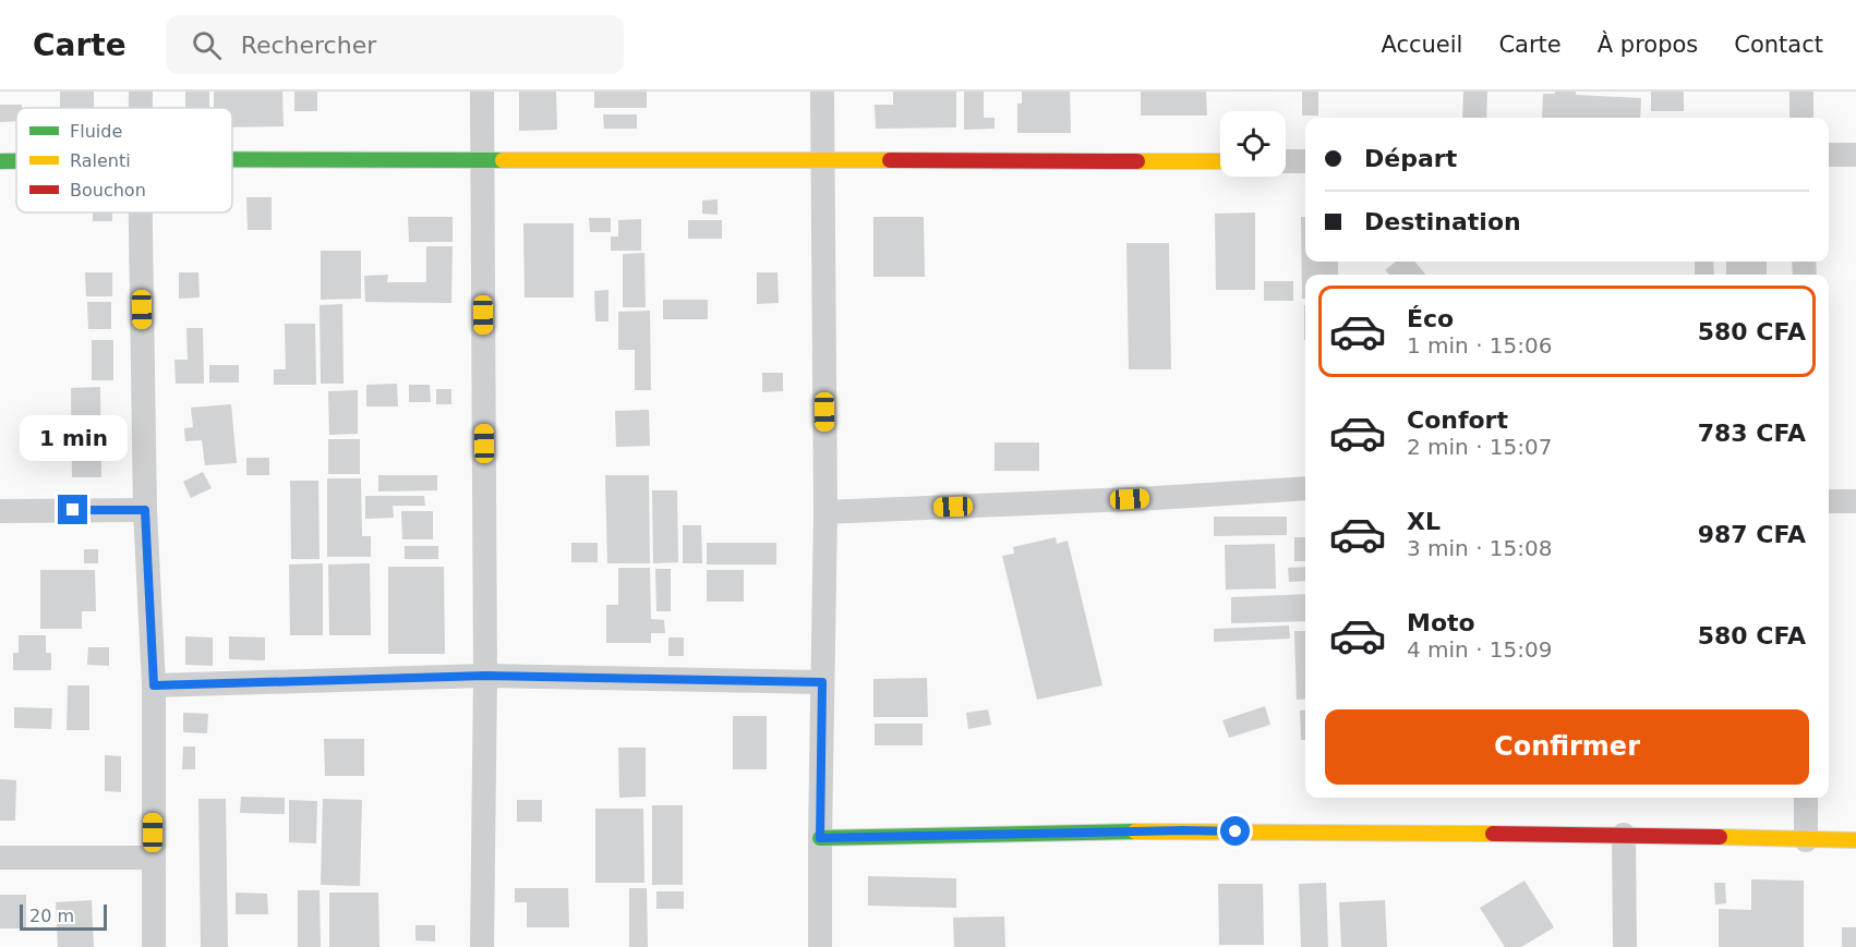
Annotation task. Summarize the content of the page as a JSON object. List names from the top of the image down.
{
  "legend": ["Fluide", "Ralenti", "Bouchon"],
  "scale_bar": "20 m",
  "page": {
    "header": "Carte",
    "search": "Rechercher",
    "nav": [
      "Accueil",
      "Carte",
      "À propos",
      "Contact"
    ],
    "banner": ["Départ", "Destination"],
    "list": [
      {
        "name": "Éco",
        "note": "1 min · 15:06",
        "value": "580 CFA"
      },
      {
        "name": "Confort",
        "note": "2 min · 15:07",
        "value": "783 CFA"
      },
      {
        "name": "XL",
        "note": "3 min · 15:08",
        "value": "987 CFA"
      },
      {
        "name": "Moto",
        "note": "4 min · 15:09",
        "value": "580 CFA"
      }
    ],
    "bubble": "1 min",
    "buttons": "Confirmer",
    "scale": "20 m"
  }
}
